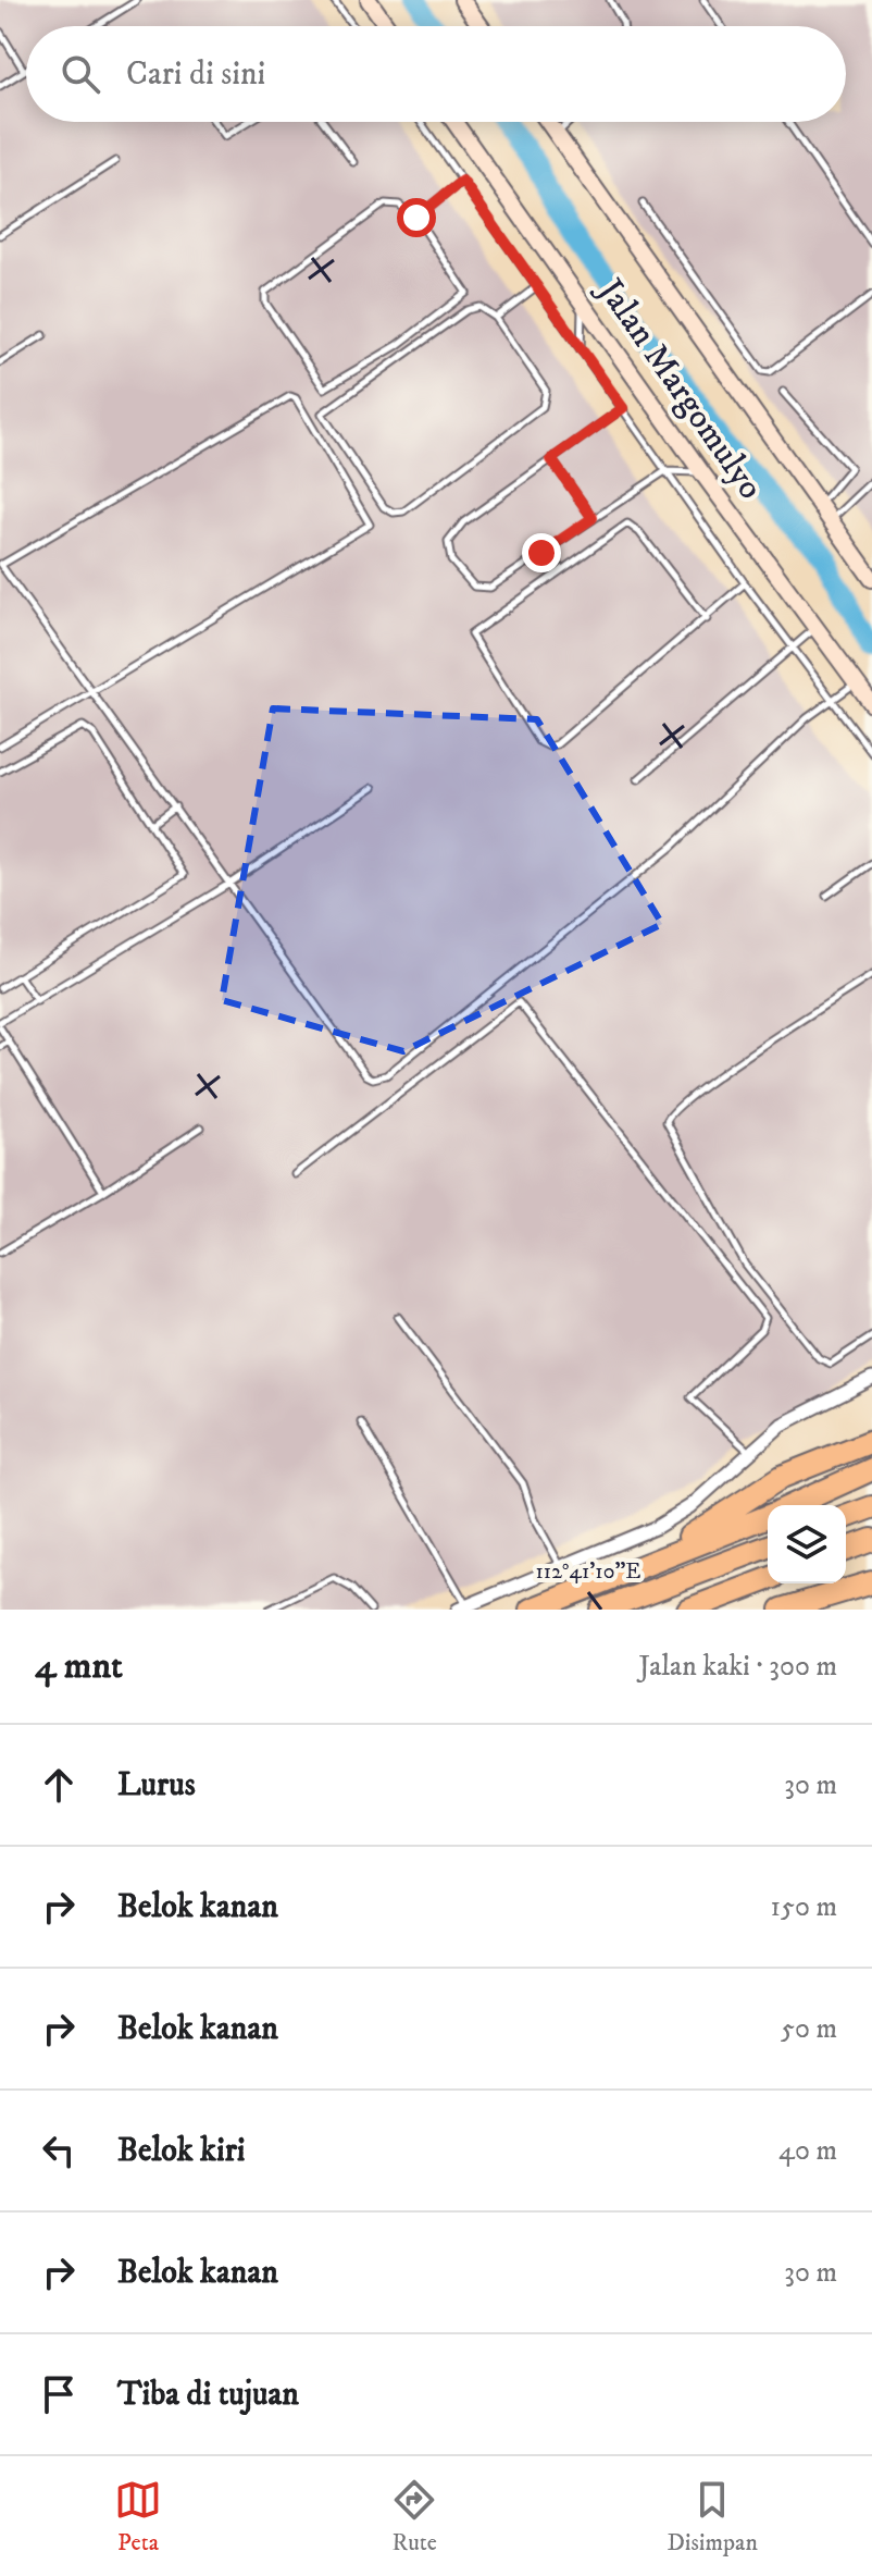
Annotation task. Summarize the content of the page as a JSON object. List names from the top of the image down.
{
  "streets": {
    "main road": ["Jalan Margomulyo"]
  },
  "page": {
    "search": "Cari di sini",
    "heading": ["4 mnt", "Jalan kaki · 300 m"],
    "list": [
      ["Lurus", "30 m"],
      ["Belok kanan", "150 m"],
      ["Belok kanan", "50 m"],
      ["Belok kiri", "40 m"],
      ["Belok kanan", "30 m"],
      "Tiba di tujuan"
    ],
    "nav": ["Peta", "Rute", "Disimpan"]
  },
  "coordinates": ["112°41'10\"E"]
}
